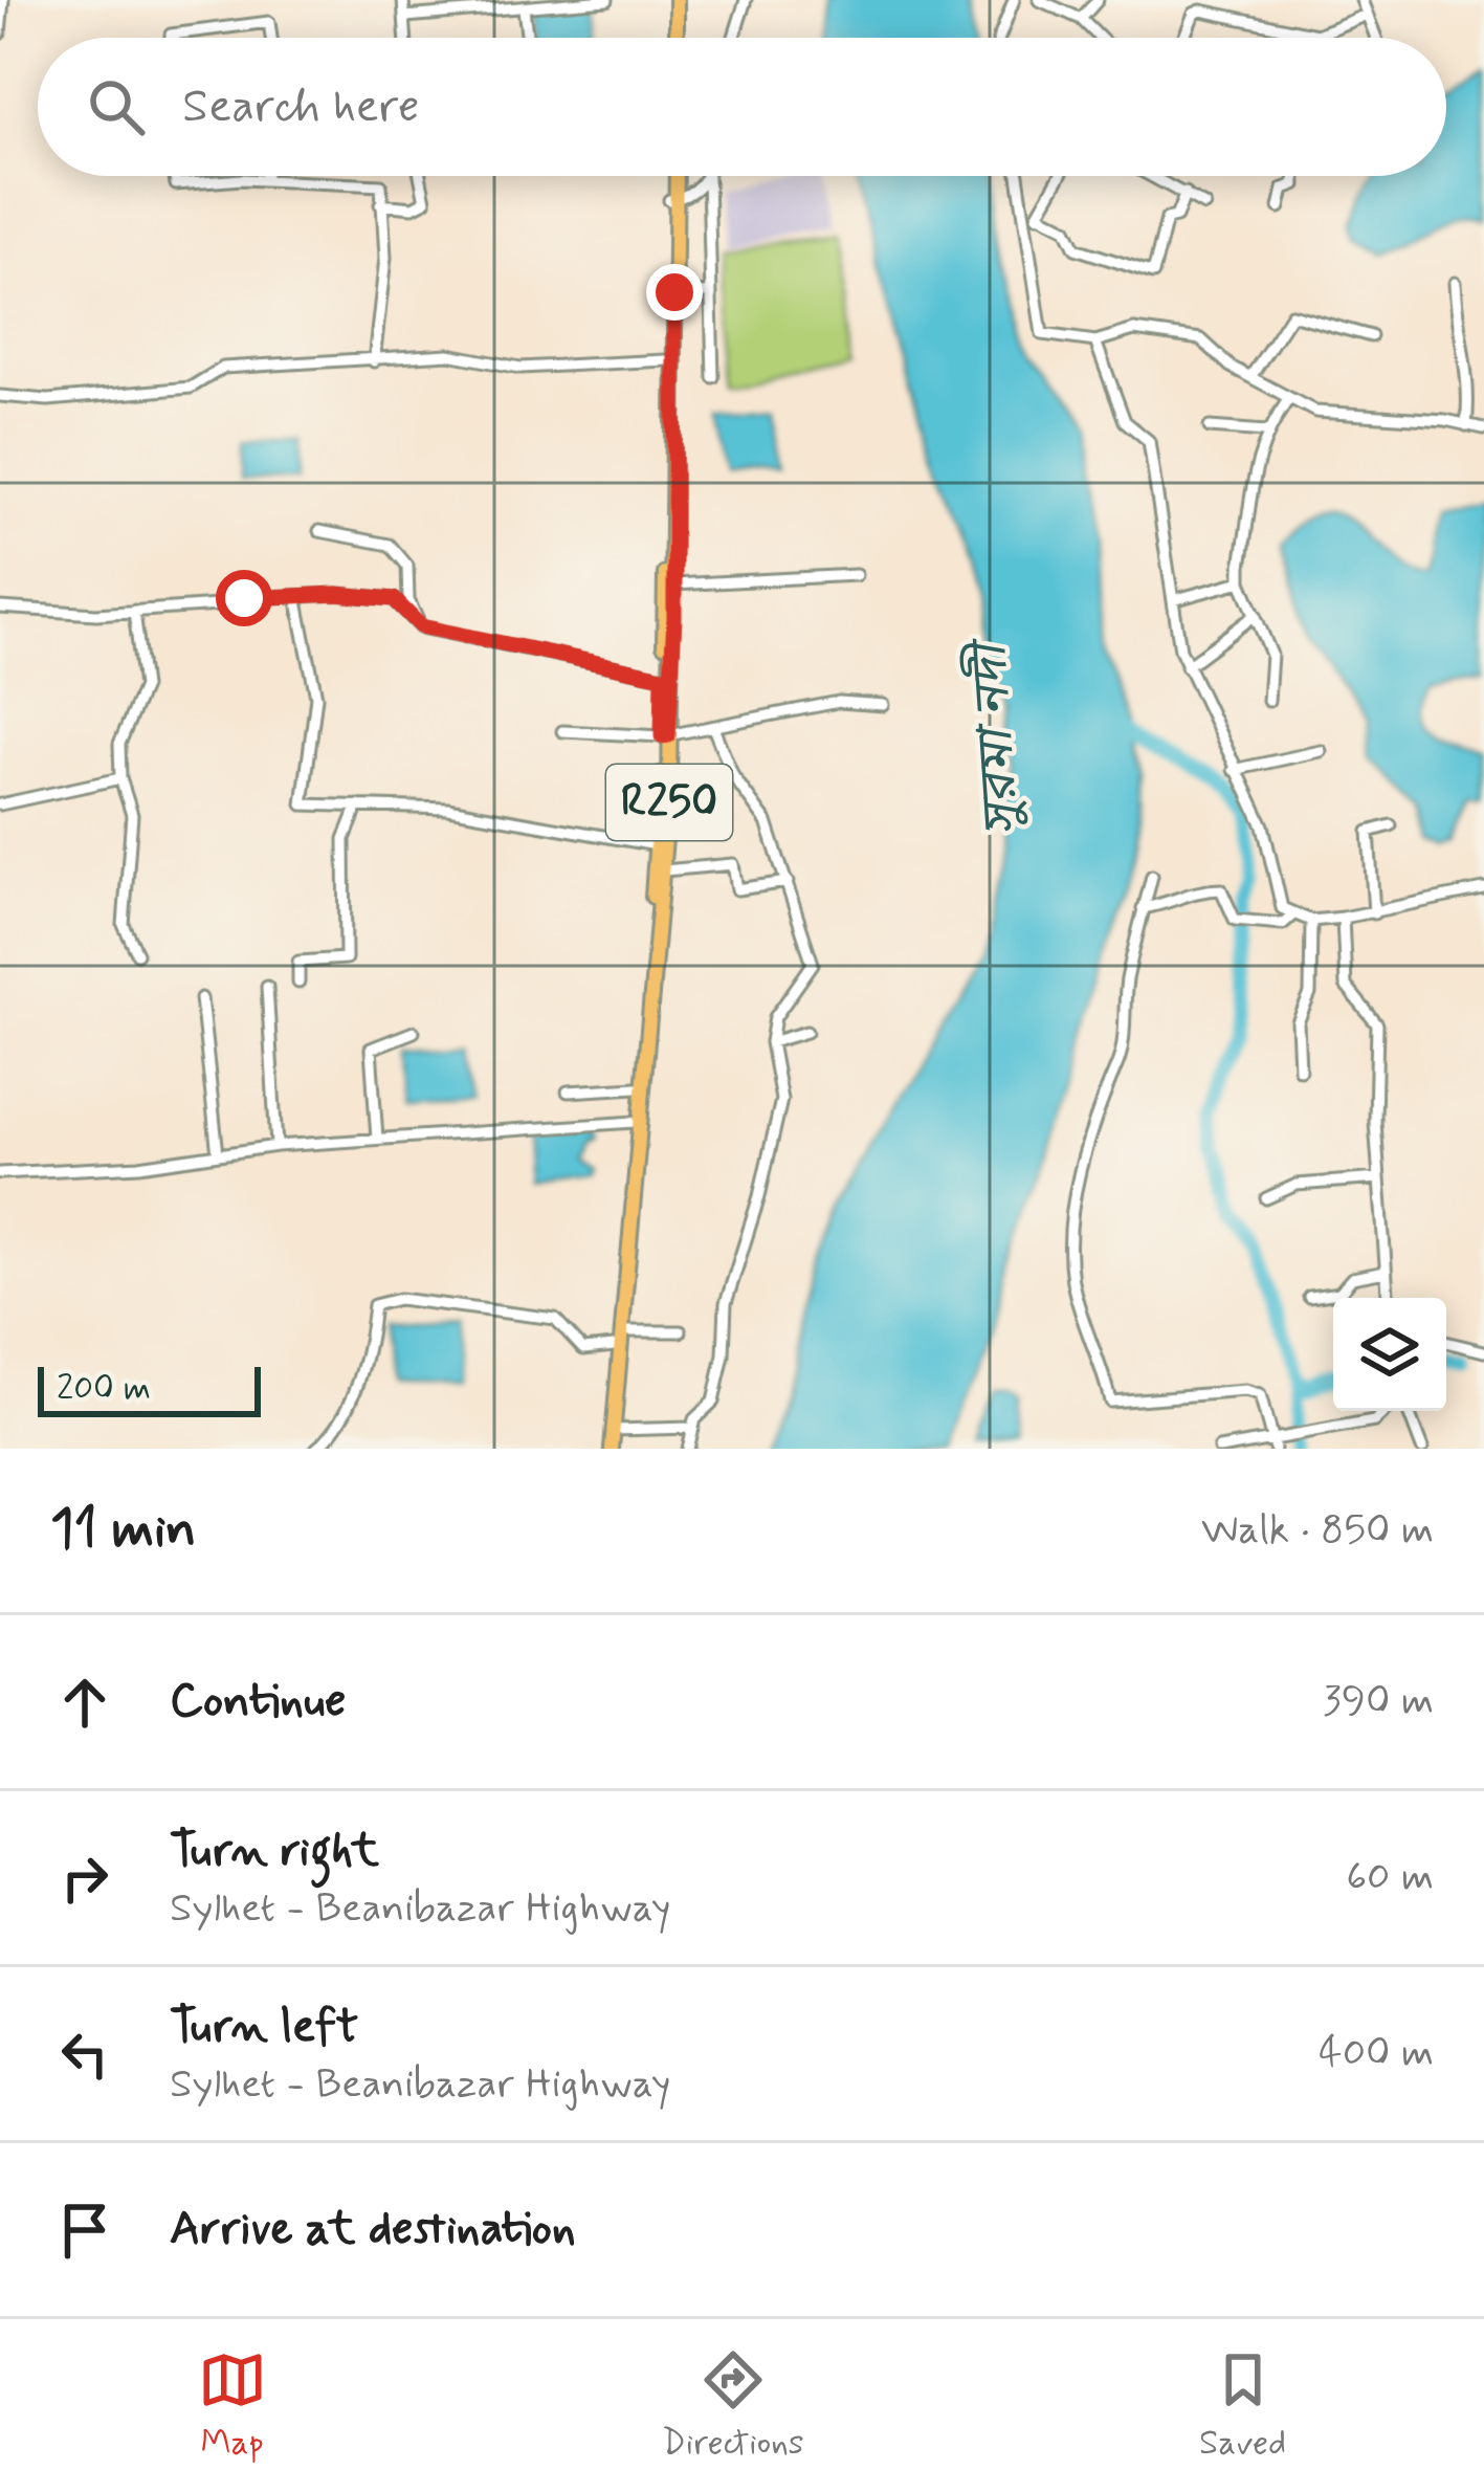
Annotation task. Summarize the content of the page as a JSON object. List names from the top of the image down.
{
  "streets": {
    "main road": ["R250"]
  },
  "water": ["সুরমা নদী"],
  "scale_bar": "200 m",
  "page": {
    "search": "Search here",
    "scale": "200 m",
    "heading": ["11 min", "Walk · 850 m"],
    "list": [
      ["Continue", "390 m"],
      ["Turn right", "Sylhet - Beanibazar Highway", "60 m"],
      ["Turn left", "Sylhet - Beanibazar Highway", "400 m"],
      "Arrive at destination"
    ],
    "nav": ["Map", "Directions", "Saved"]
  }
}
